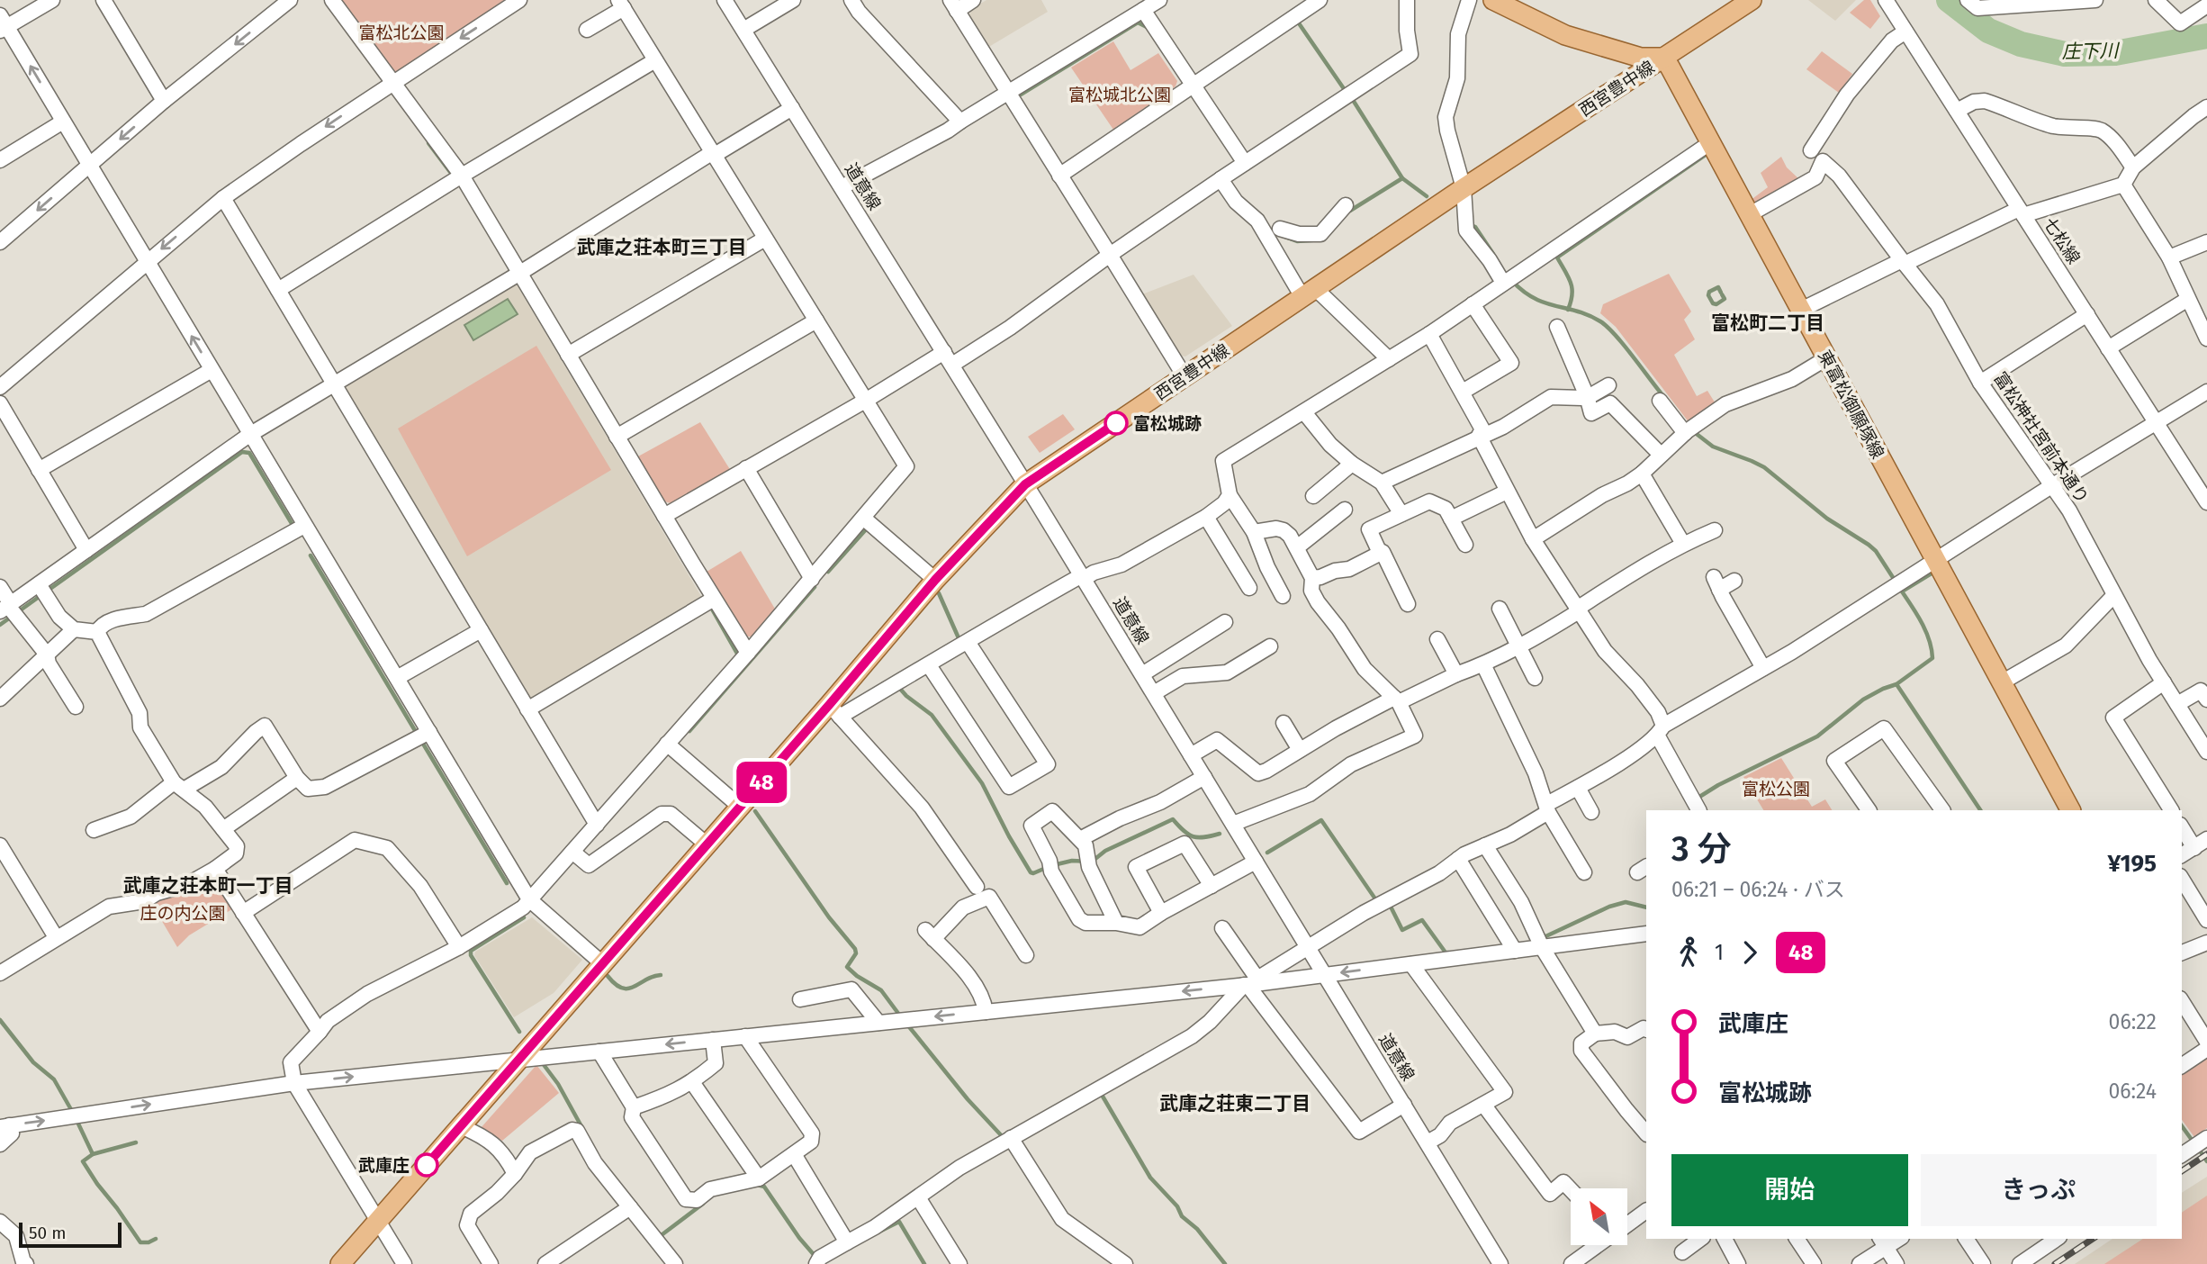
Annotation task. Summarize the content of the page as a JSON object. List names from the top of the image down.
{
  "streets": {
    "main road": ["西宮豊中線", "東富松御願塚線"],
    "street": ["道意線", "七松線", "富松神社宮前本通り"]
  },
  "crossings": [
    ["西宮豊中線", "道意線"],
    ["西宮豊中線", "東富松御願塚線"],
    ["東富松御願塚線", "富松神社宮前本通り"]
  ],
  "districts": [
    "武庫之荘本町三丁目",
    "富松町二丁目",
    "武庫之荘本町一丁目",
    "武庫之荘東二丁目"
  ],
  "water": ["庄下川"],
  "parks": [
    "富松北公園",
    "富松城北公園",
    "富松公園",
    "庄の内公園"
  ],
  "places": ["富松城跡", "武庫庄"],
  "lines": ["bus line 48"],
  "scale_bar": "50 m",
  "north": "top left",
  "page": {
    "on_map": "48",
    "heading": ["3 分", "06:21 – 06:24 · バス", "¥195"],
    "legs": ["1", "48"],
    "list": [
      {
        "name": "武庫庄",
        "value": "06:22"
      },
      {
        "name": "富松城跡",
        "value": "06:24"
      }
    ],
    "buttons": ["開始", "きっぷ"],
    "scale": "50 m"
  }
}
